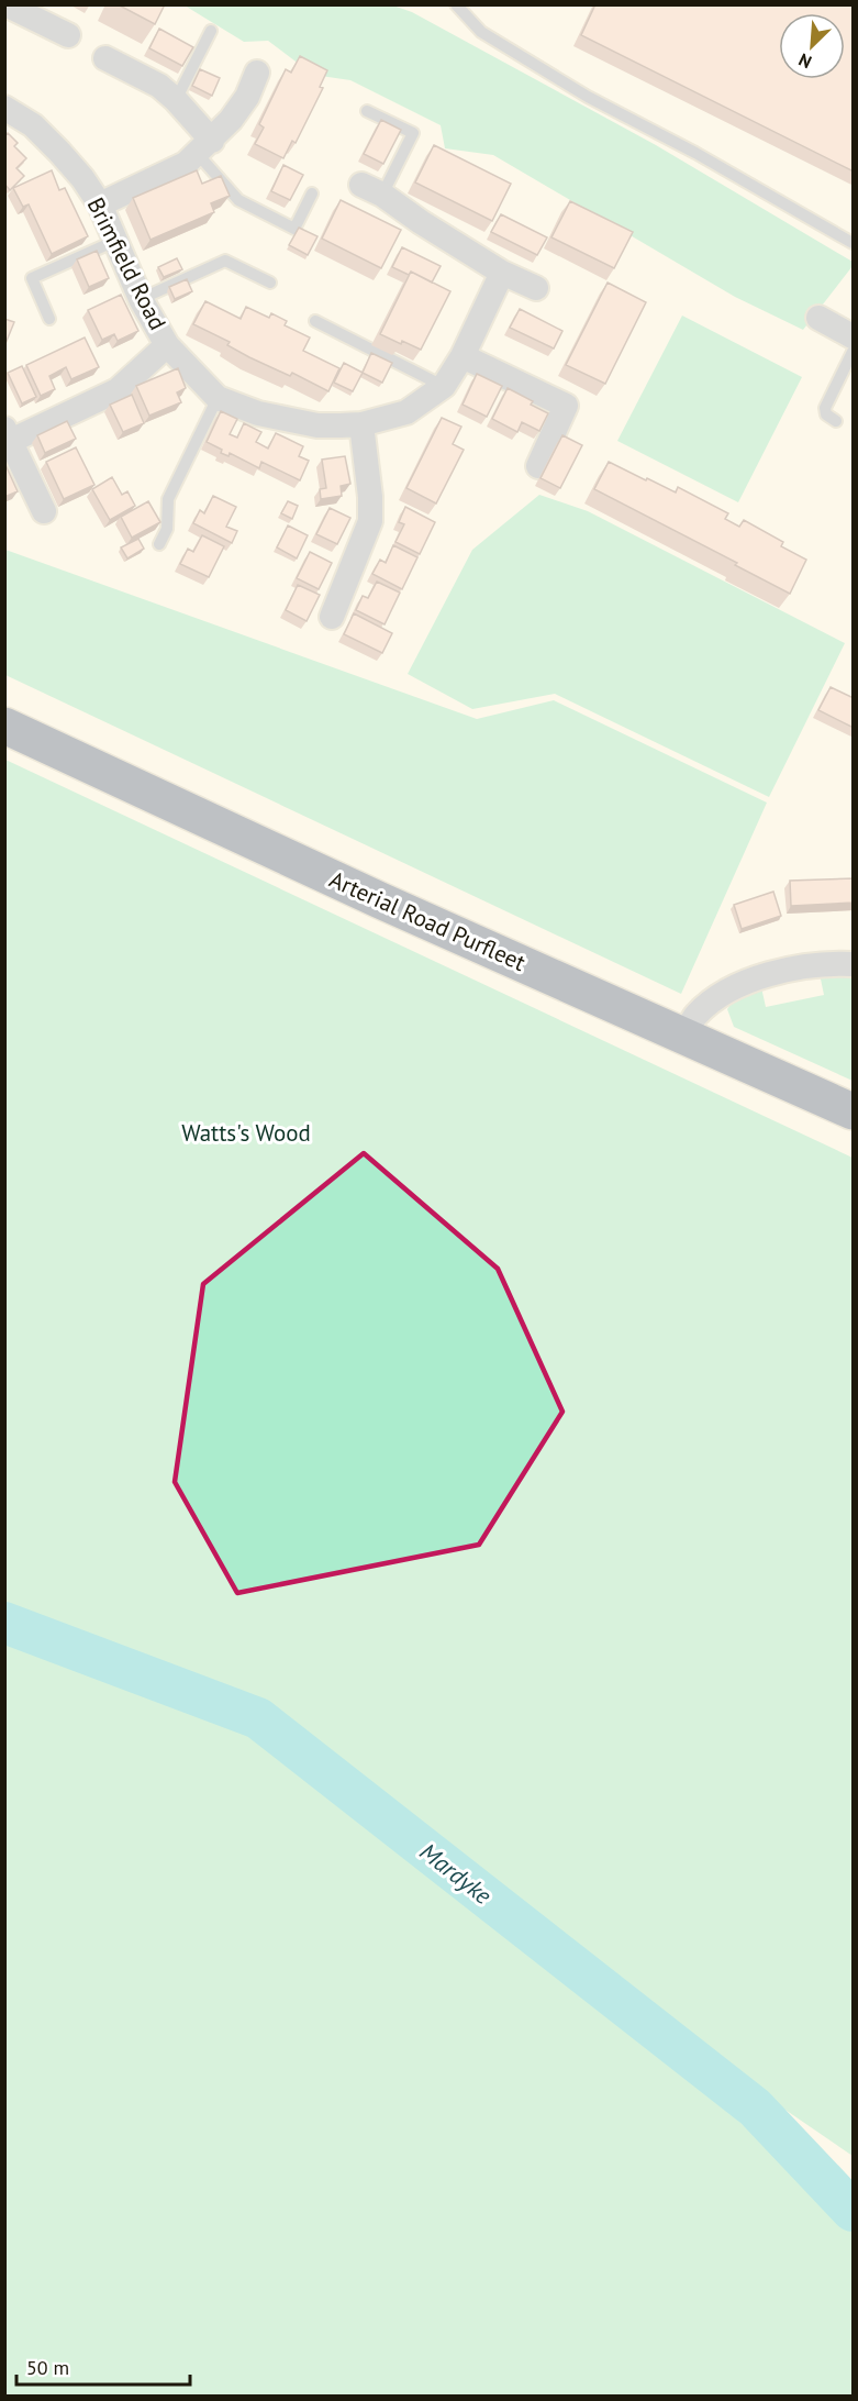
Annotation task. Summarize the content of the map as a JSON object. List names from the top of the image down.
{
  "streets": {
    "main road": ["Arterial Road Purfleet"],
    "street": ["Brimfield Road"]
  },
  "water": ["Mardyke"],
  "parks": ["Watts's Wood"],
  "scale_bar": "50 m",
  "north": "bottom left"
}
